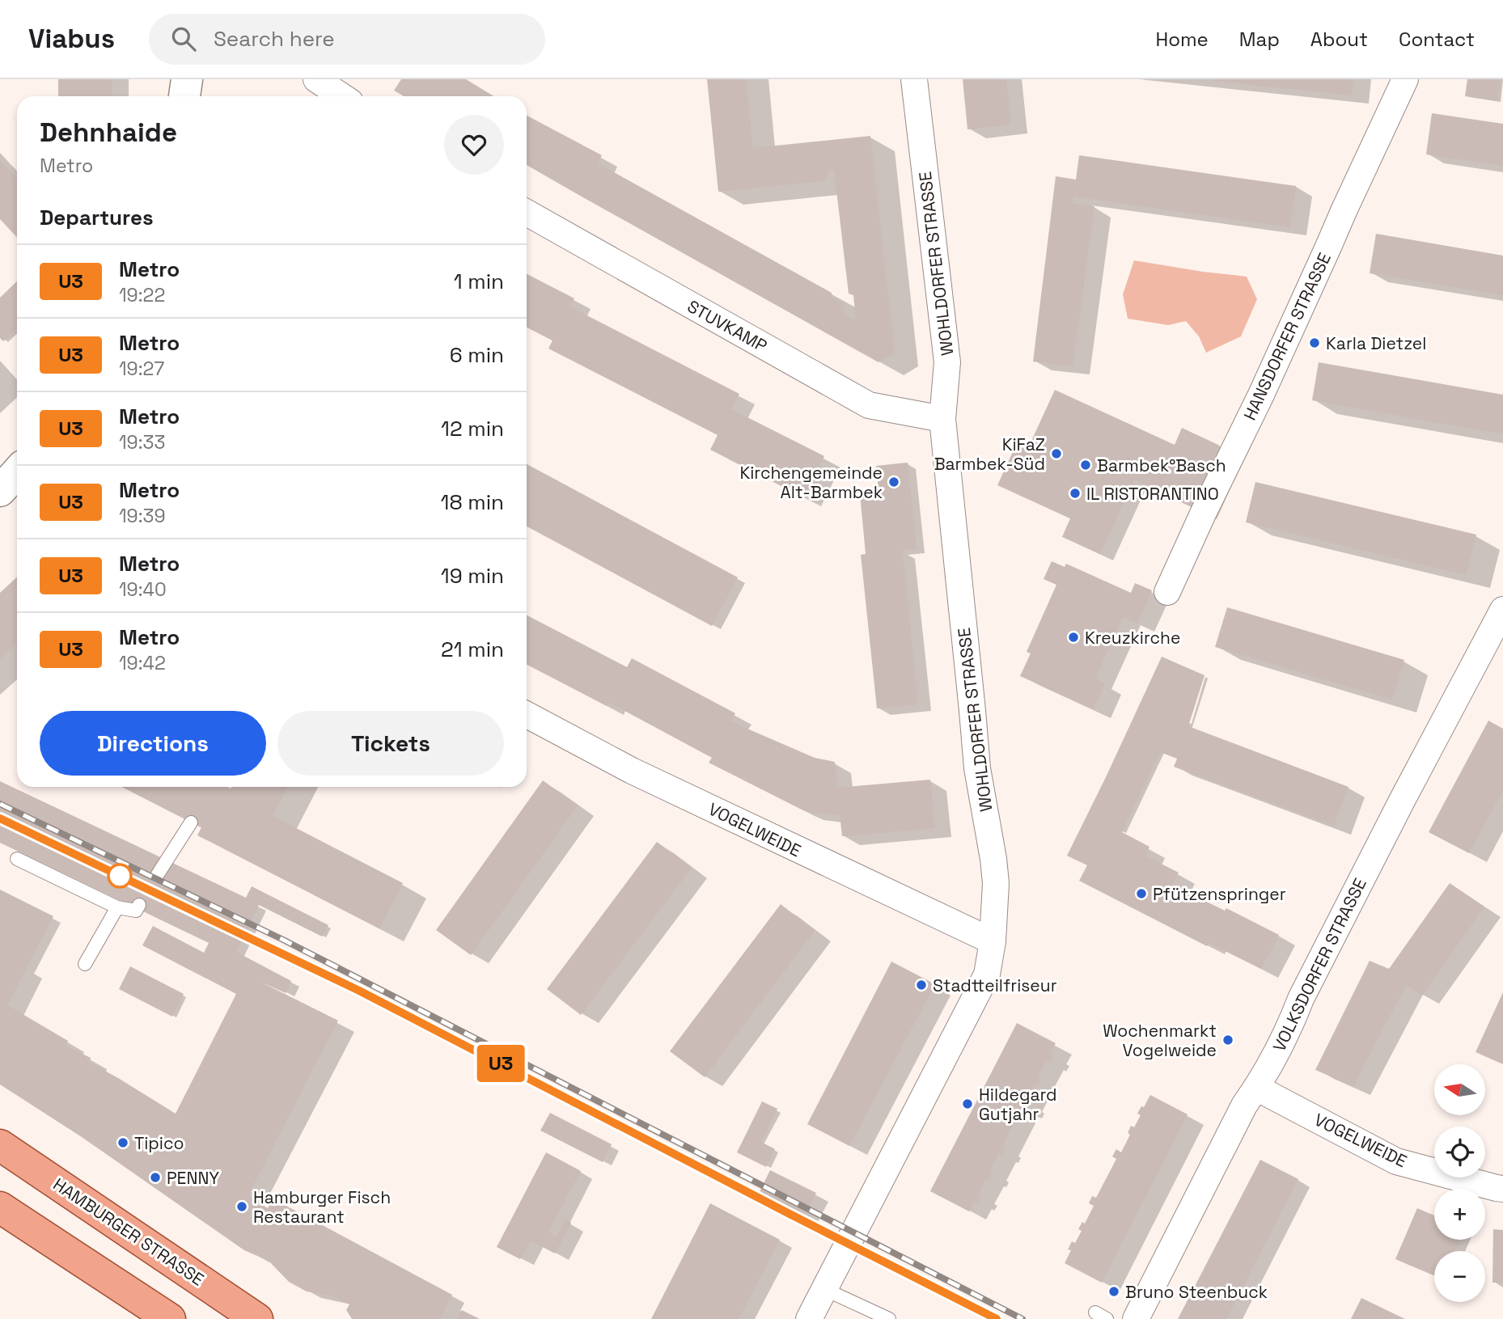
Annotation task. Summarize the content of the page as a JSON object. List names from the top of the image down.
{
  "streets": {
    "main road": ["HAMBURGER STRASSE"],
    "street": [
      "WOHLDORFER STRASSE",
      "STUVKAMP",
      "HANSDORFER STRASSE",
      "VOGELWEIDE",
      "VOLKSDORFER STRASSE"
    ]
  },
  "crossings": [
    ["WOHLDORFER STRASSE", "STUVKAMP"],
    ["WOHLDORFER STRASSE", "VOGELWEIDE"],
    ["VOGELWEIDE", "VOLKSDORFER STRASSE"]
  ],
  "places": [
    "Karla Dietzel",
    "KiFaZ Barmbek-Süd",
    "Barmbek°Basch",
    "Kirchengemeinde Alt-Barmbek",
    "IL RISTORANTINO",
    "Kreuzkirche",
    "Pfützenspringer",
    "Stadtteilfriseur",
    "Wochenmarkt Vogelweide",
    "Hildegard Gutjahr",
    "Tipico",
    "PENNY",
    "Hamburger Fisch Restaurant",
    "Bruno Steenbuck"
  ],
  "lines": ["metro line U3"],
  "north": "left",
  "page": {
    "header": "Viabus",
    "search": "Search here",
    "nav": [
      "Home",
      "Map",
      "About",
      "Contact"
    ],
    "on_map": "U3",
    "heading": [
      ["Dehnhaide", "Metro"],
      "Departures"
    ],
    "list": [
      {
        "mark": "U3",
        "name": "Metro",
        "note": "19:22",
        "value": "1 min"
      },
      {
        "mark": "U3",
        "name": "Metro",
        "note": "19:27",
        "value": "6 min"
      },
      {
        "mark": "U3",
        "name": "Metro",
        "note": "19:33",
        "value": "12 min"
      },
      {
        "mark": "U3",
        "name": "Metro",
        "note": "19:39",
        "value": "18 min"
      },
      {
        "mark": "U3",
        "name": "Metro",
        "note": "19:40",
        "value": "19 min"
      },
      {
        "mark": "U3",
        "name": "Metro",
        "note": "19:42",
        "value": "21 min"
      }
    ],
    "buttons": ["Directions", "Tickets"],
    "map_buttons": ["+", "−"]
  }
}
